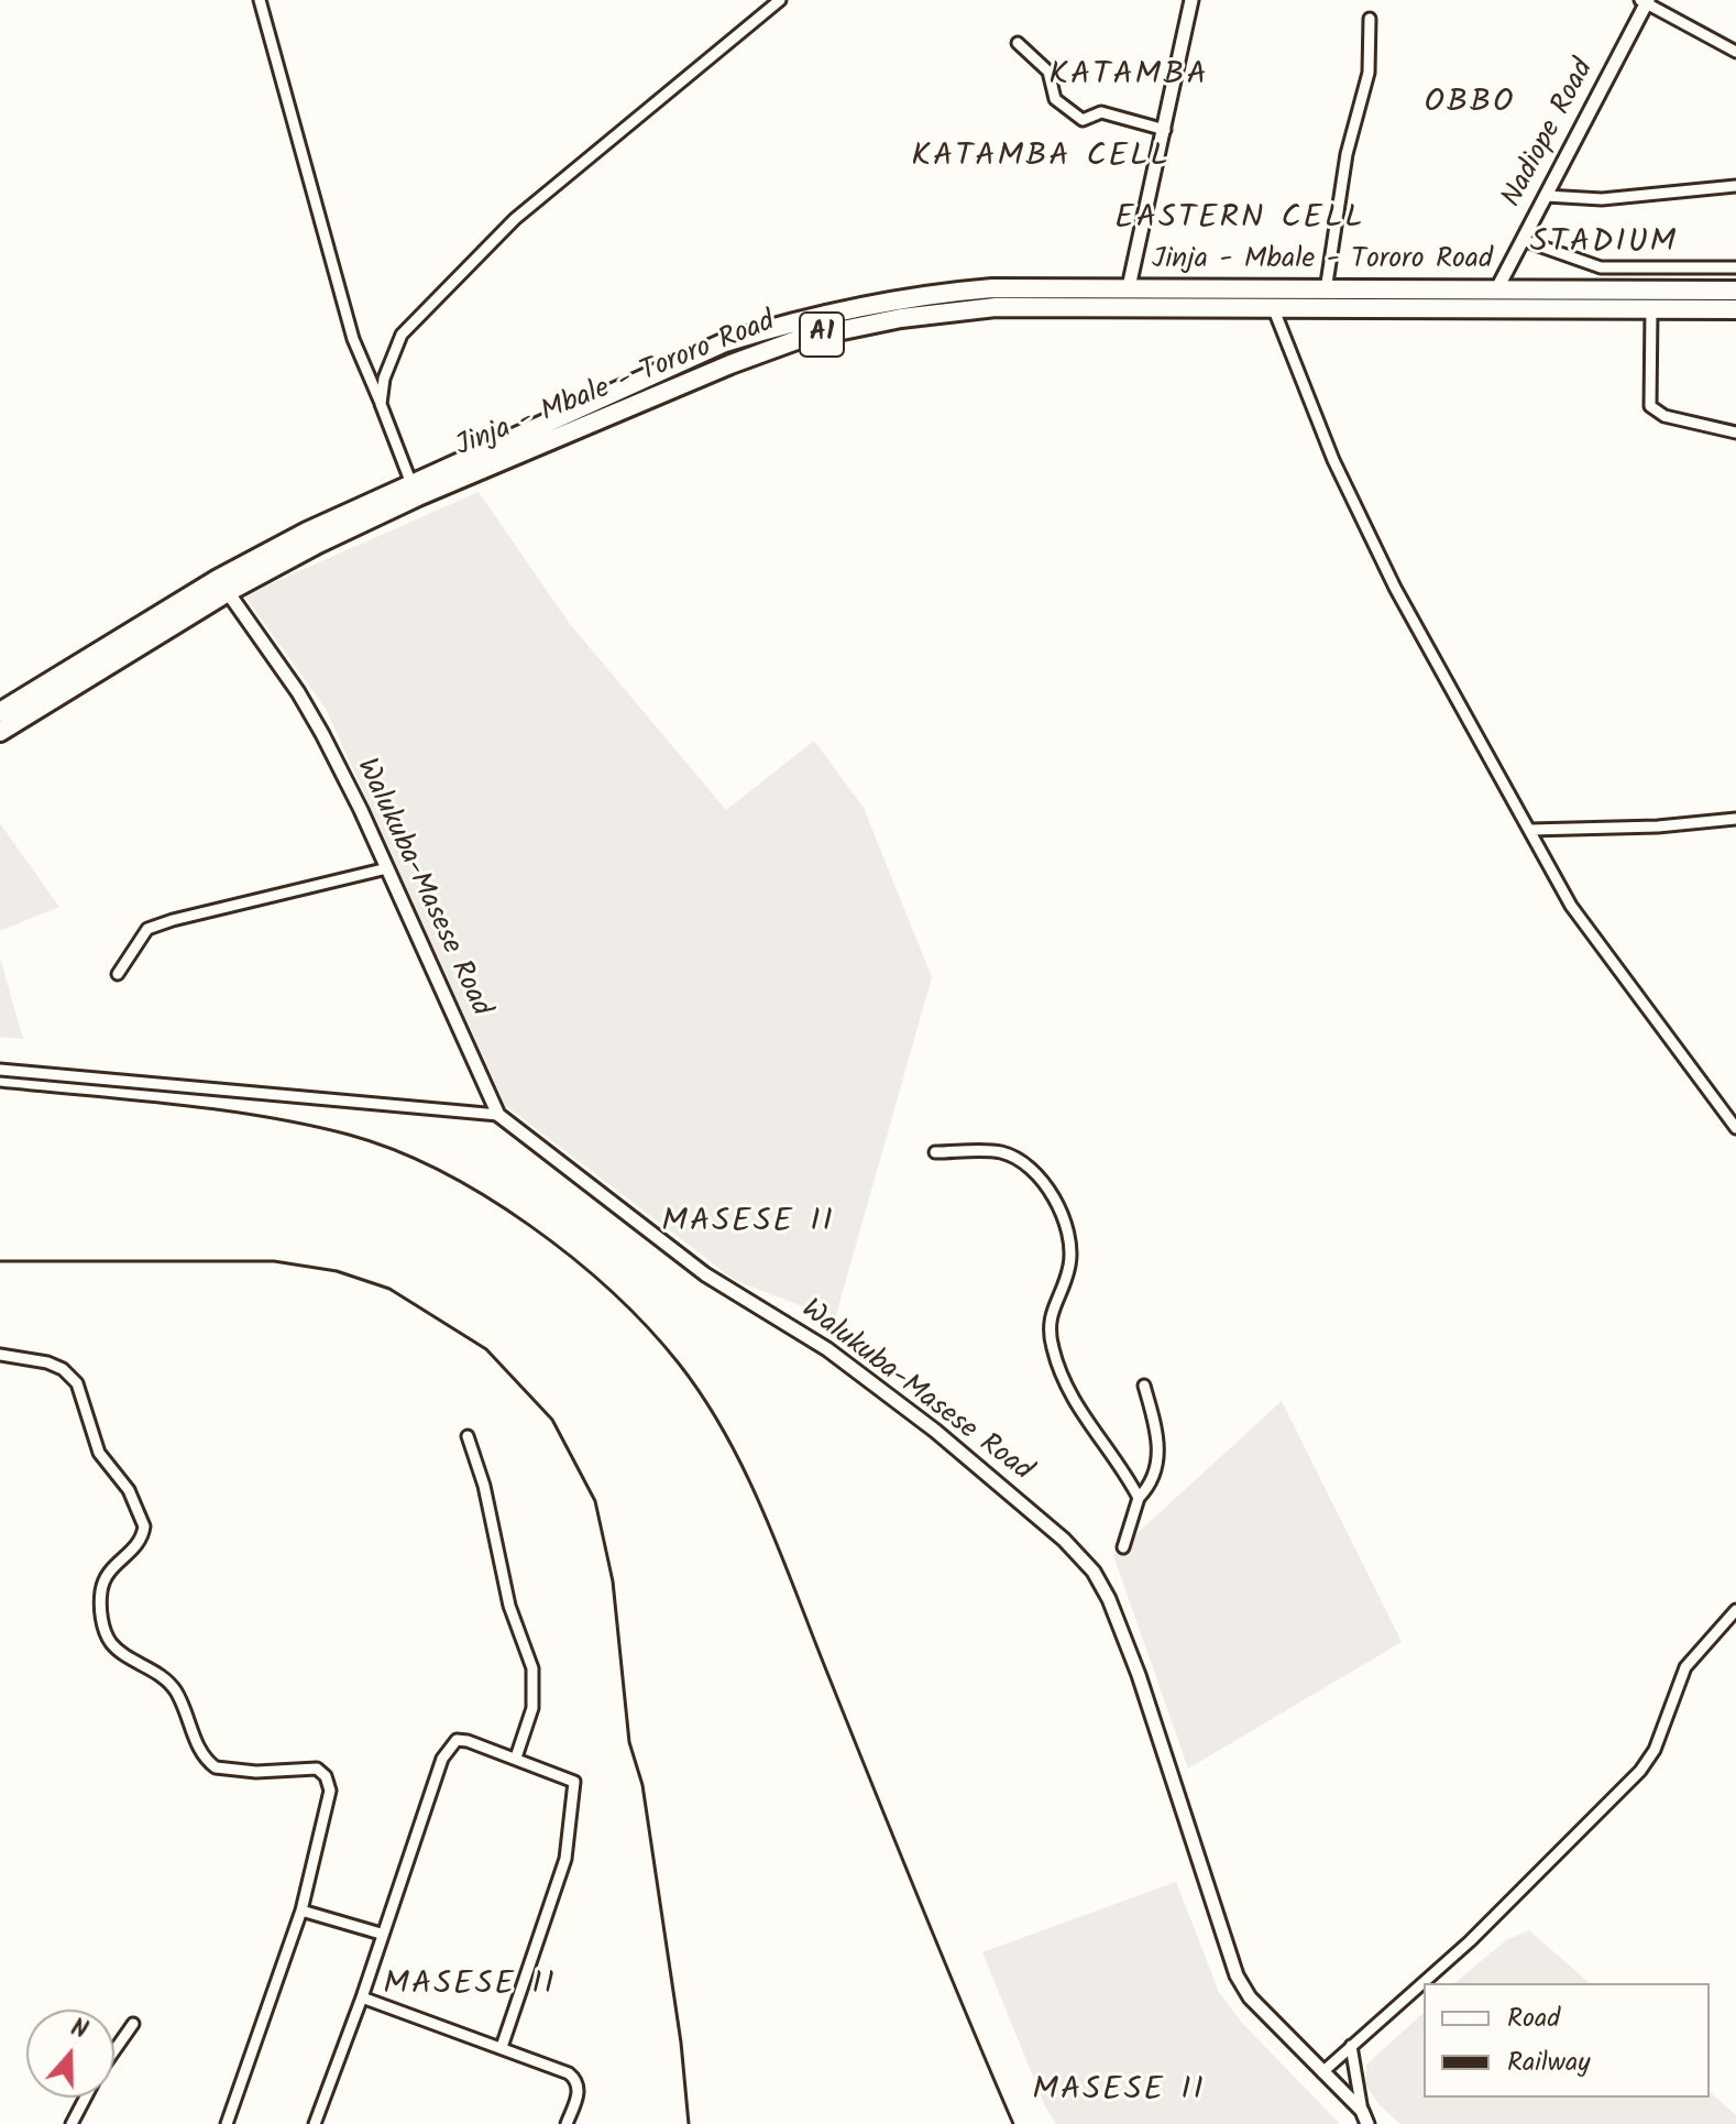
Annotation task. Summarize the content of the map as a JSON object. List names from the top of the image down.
{
  "streets": {
    "highway": ["Jinja - Mbale - Tororo Road", "A1"],
    "street": ["Nadiope Road", "Walukuba-Masese Road"]
  },
  "crossings": [
    ["Nadiope Road", "Jinja - Mbale - Tororo Road"],
    ["Jinja - Mbale - Tororo Road", "Walukuba-Masese Road"]
  ],
  "districts": [
    "KATAMBA",
    "OBBO",
    "KATAMBA CELL",
    "EASTERN CELL",
    "STADIUM",
    "MASESE II",
    "MASESE II",
    "MASESE II"
  ],
  "legend": ["Road", "Railway"],
  "north": "top"
}
